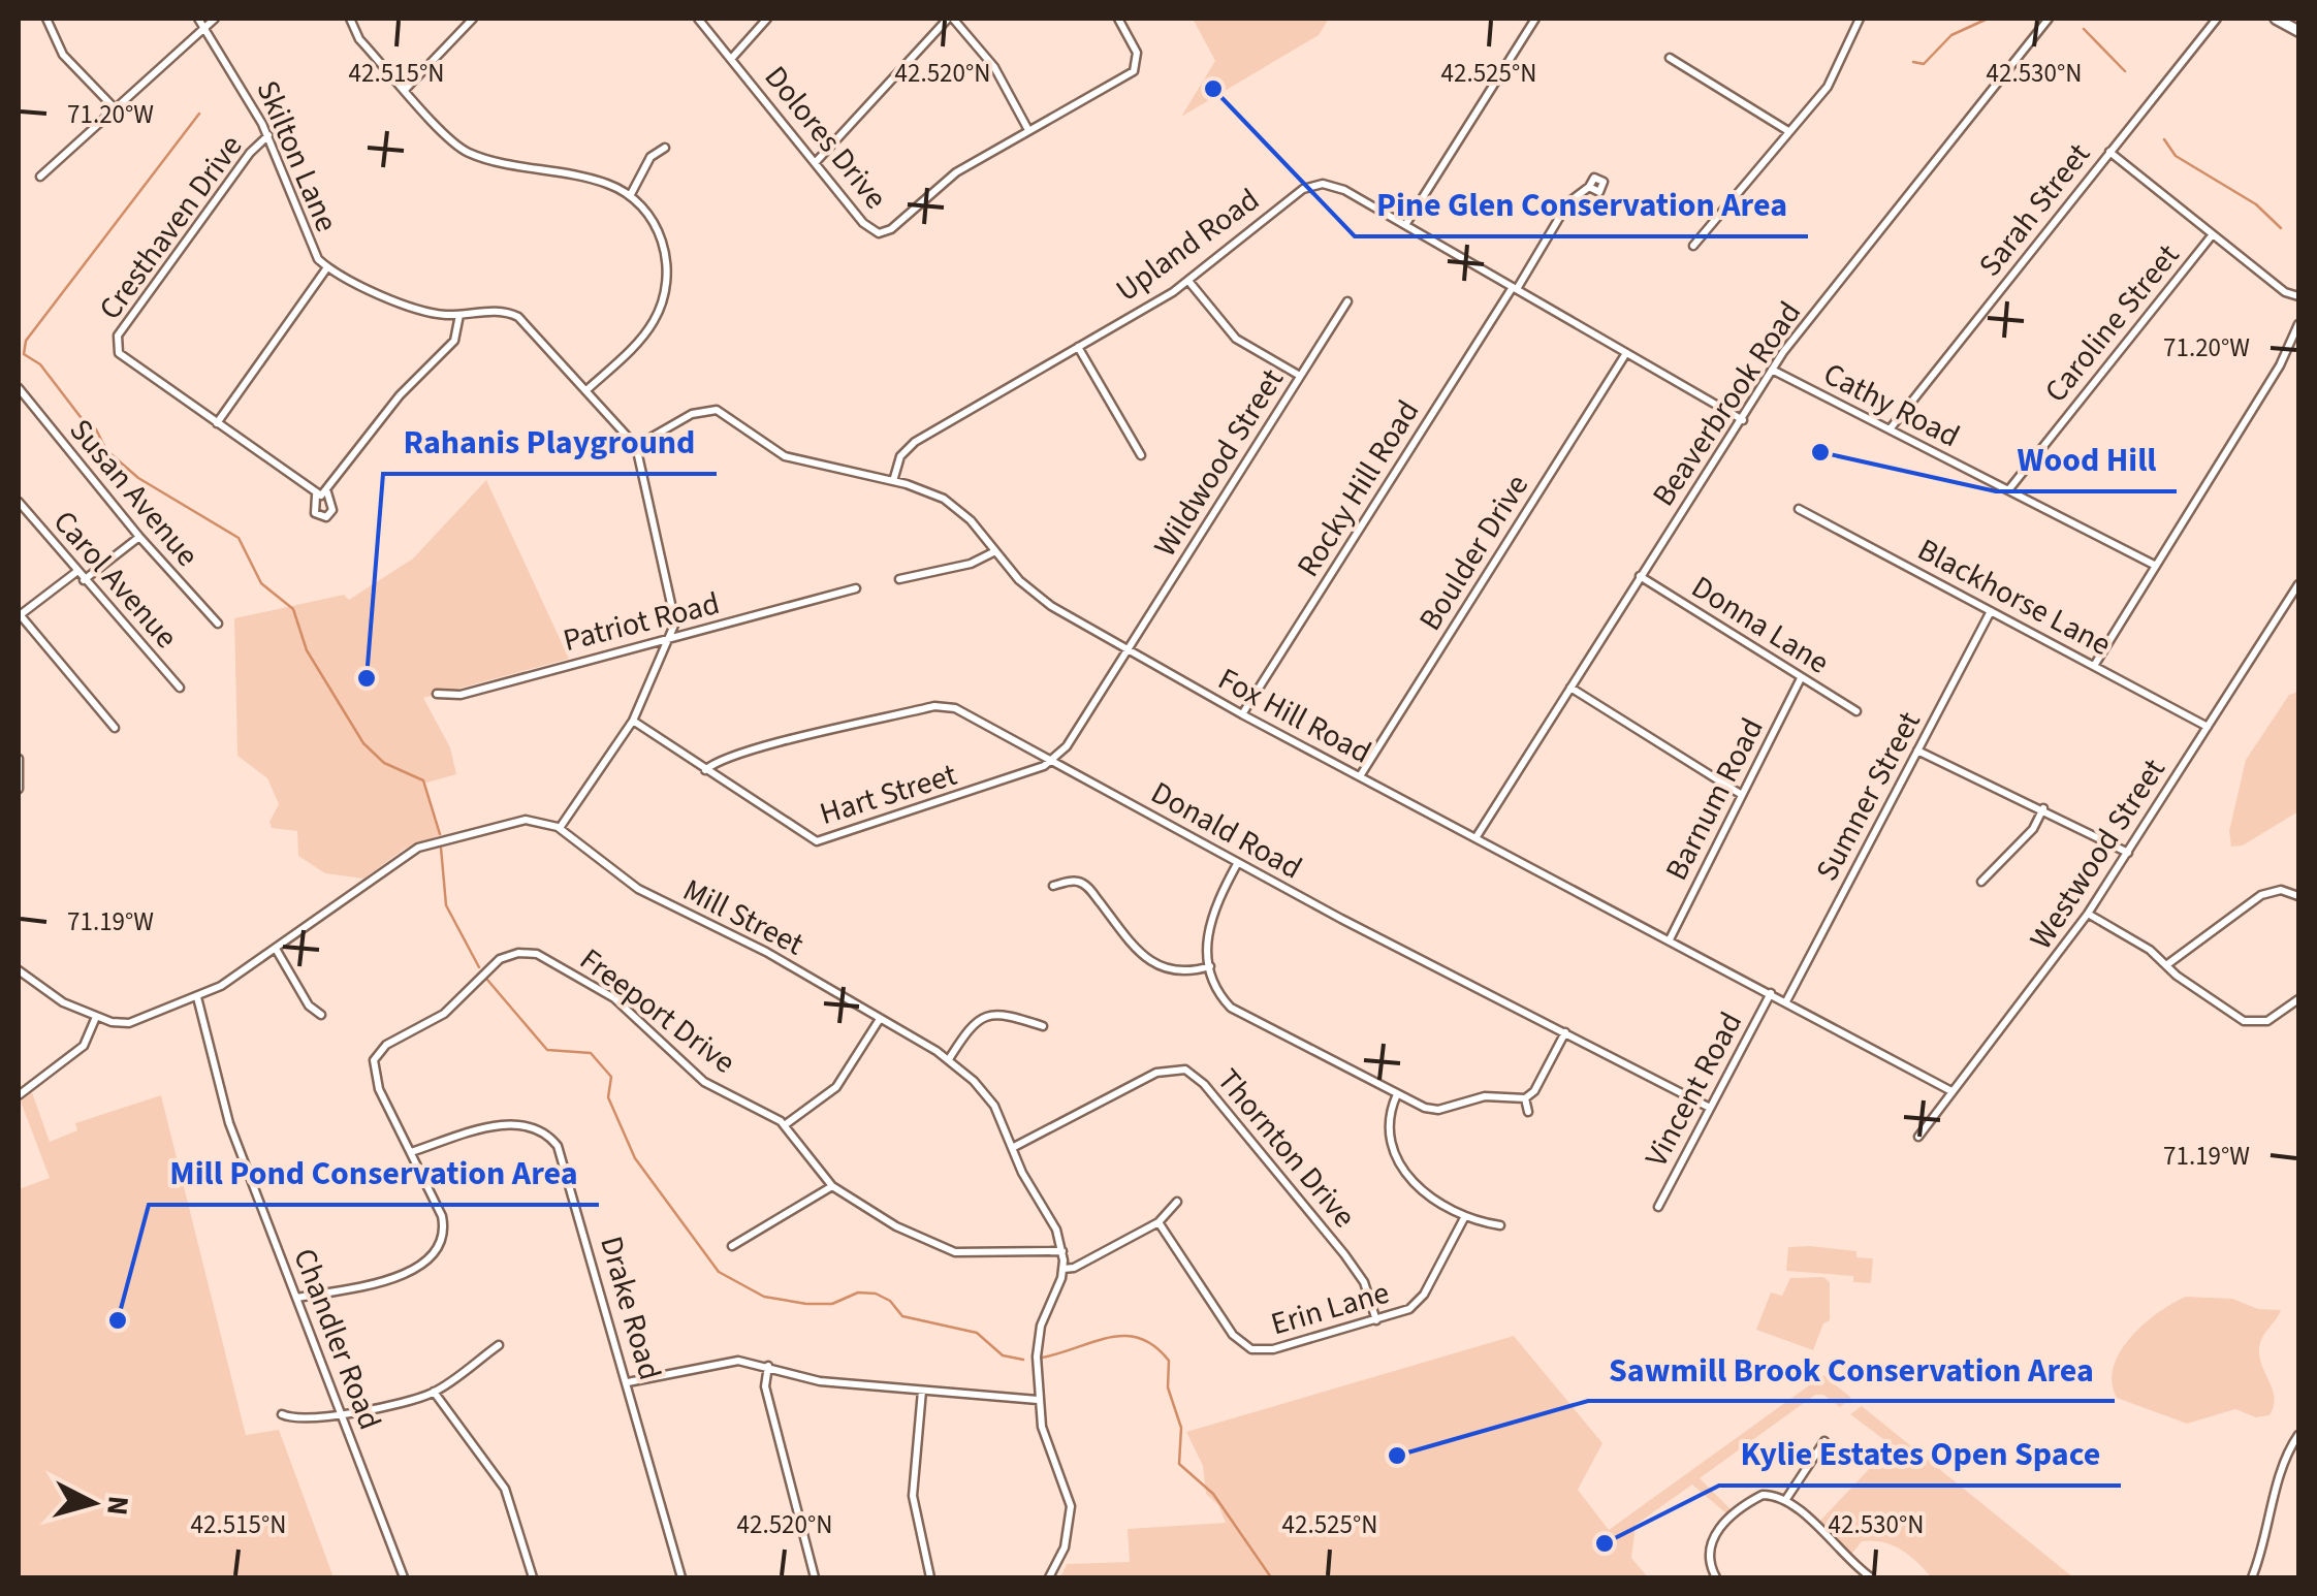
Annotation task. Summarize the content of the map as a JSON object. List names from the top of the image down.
{
  "streets": {
    "street": [
      "Dolores Drive",
      "Skilton Lane",
      "Sarah Street",
      "Cresthaven Drive",
      "Upland Road",
      "Caroline Street",
      "Beaverbrook Road",
      "Cathy Road",
      "Wildwood Street",
      "Rocky Hill Road",
      "Susan Avenue",
      "Boulder Drive",
      "Carol Avenue",
      "Blackhorse Lane",
      "Patriot Road",
      "Donna Lane",
      "Fox Hill Road",
      "Hart Street",
      "Sumner Street",
      "Barnum Road",
      "Donald Road",
      "Westwood Street",
      "Mill Street",
      "Freeport Drive",
      "Vincent Road",
      "Thornton Drive",
      "Drake Road",
      "Erin Lane",
      "Chandler Road"
    ]
  },
  "crossings": [
    ["Skilton Lane", "Cresthaven Drive"],
    ["Skilton Lane", "Patriot Road"],
    ["Skilton Lane", "Fox Hill Road"],
    ["Skilton Lane", "Hart Street"],
    ["Skilton Lane", "Mill Street"],
    ["Sarah Street", "Cathy Road"],
    ["Upland Road", "Beaverbrook Road"],
    ["Upland Road", "Rocky Hill Road"],
    ["Upland Road", "Boulder Drive"],
    ["Upland Road", "Fox Hill Road"],
    ["Caroline Street", "Cathy Road"],
    ["Beaverbrook Road", "Cathy Road"],
    ["Beaverbrook Road", "Donna Lane"],
    ["Beaverbrook Road", "Fox Hill Road"],
    ["Wildwood Street", "Fox Hill Road"],
    ["Wildwood Street", "Hart Street"],
    ["Rocky Hill Road", "Fox Hill Road"],
    ["Boulder Drive", "Fox Hill Road"],
    ["Blackhorse Lane", "Sumner Street"],
    ["Blackhorse Lane", "Westwood Street"],
    ["Donna Lane", "Barnum Road"],
    ["Fox Hill Road", "Hart Street"],
    ["Fox Hill Road", "Sumner Street"],
    ["Fox Hill Road", "Barnum Road"],
    ["Fox Hill Road", "Westwood Street"],
    ["Fox Hill Road", "Vincent Road"],
    ["Hart Street", "Donald Road"],
    ["Donald Road", "Vincent Road"],
    ["Mill Street", "Freeport Drive"],
    ["Mill Street", "Thornton Drive"],
    ["Freeport Drive", "Drake Road"],
    ["Thornton Drive", "Erin Lane"]
  ],
  "places": [
    "Pine Glen Conservation Area",
    "Wood Hill",
    "Rahanis Playground",
    "Mill Pond Conservation Area",
    "Sawmill Brook Conservation Area",
    "Kylie Estates Open Space"
  ],
  "north": "right",
  "coordinates": [
    "42.515°N",
    "42.520°N",
    "42.525°N",
    "42.530°N",
    "71.20°W",
    "71.19°W"
  ]
}
